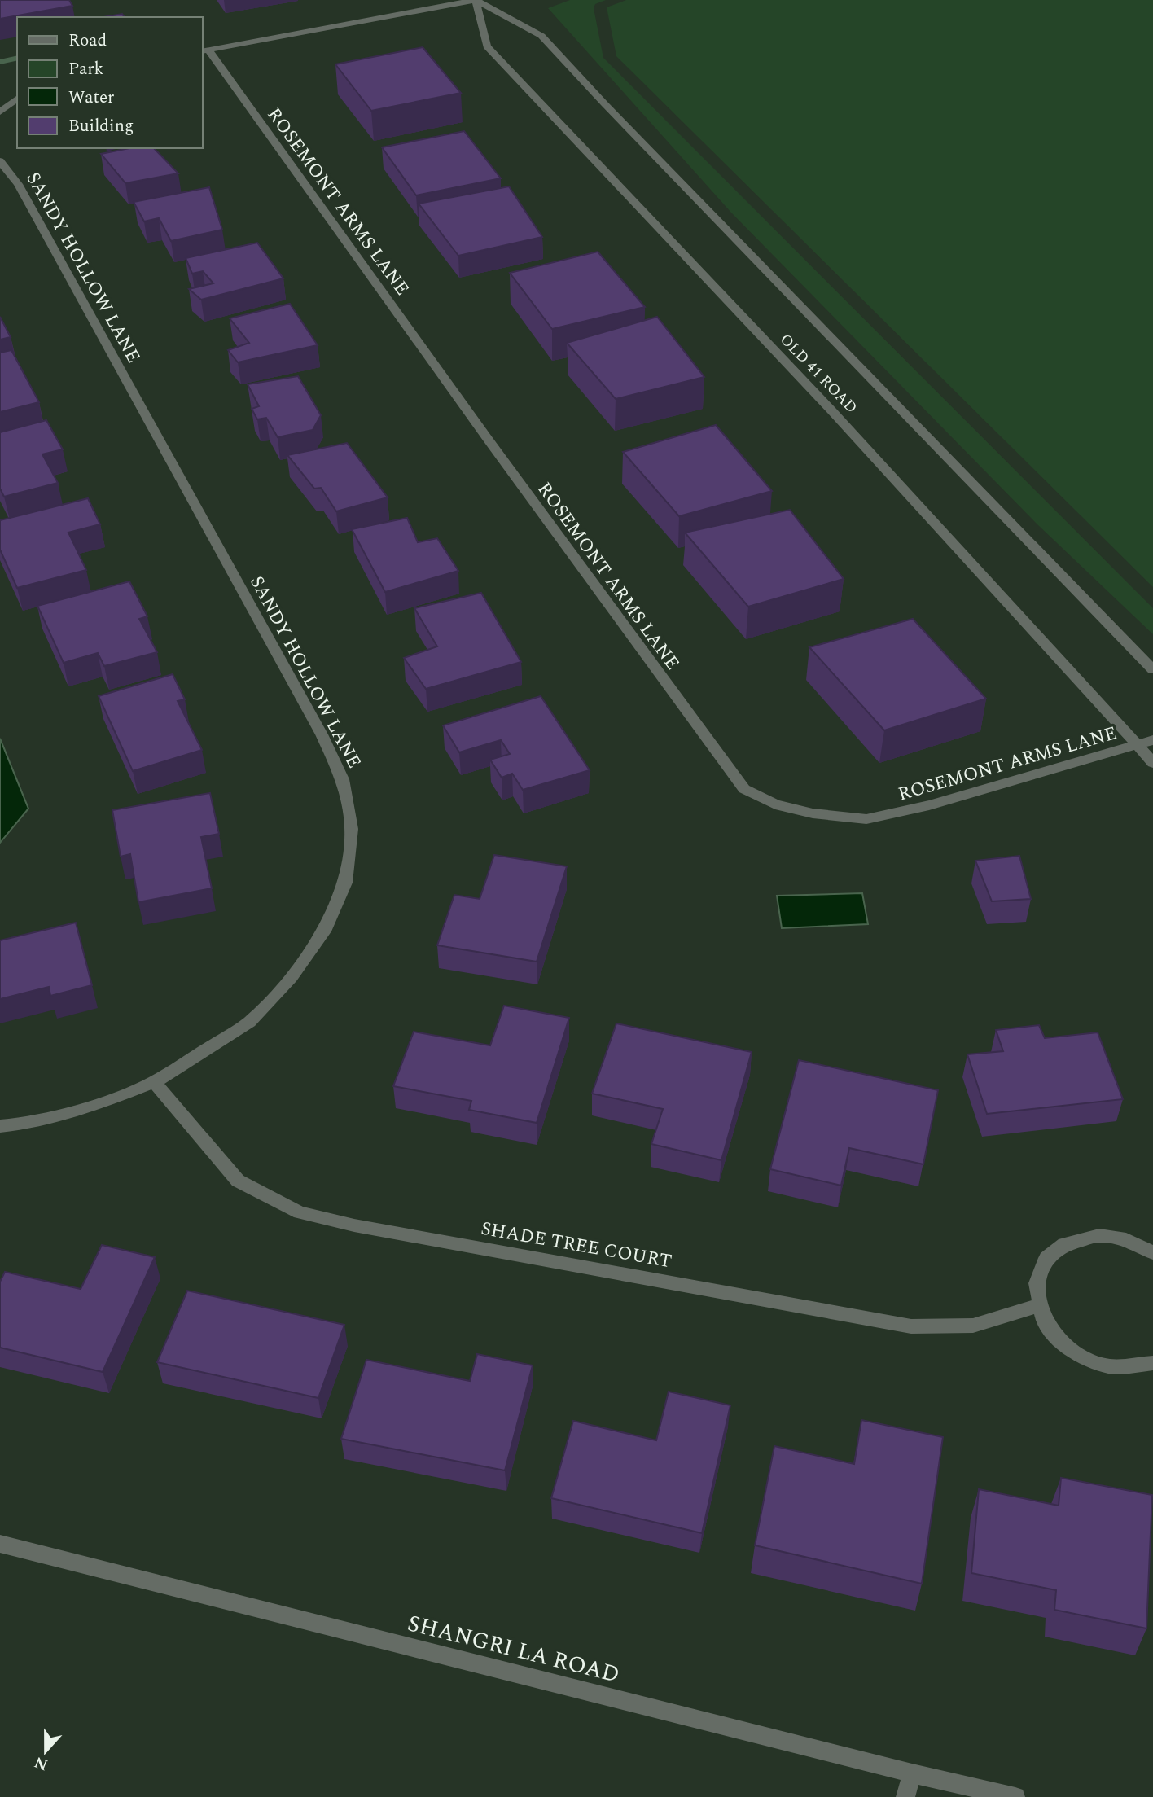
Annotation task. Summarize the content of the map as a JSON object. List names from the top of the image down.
{
  "streets": {
    "street": [
      "ROSEMONT ARMS LANE",
      "SANDY HOLLOW LANE",
      "OLD 41 ROAD",
      "SHADE TREE COURT",
      "SHANGRI LA ROAD"
    ]
  },
  "crossings": [
    ["ROSEMONT ARMS LANE", "OLD 41 ROAD"],
    ["SANDY HOLLOW LANE", "SHADE TREE COURT"]
  ],
  "legend": [
    "Road",
    "Park",
    "Water",
    "Building"
  ],
  "north": "bottom"
}
